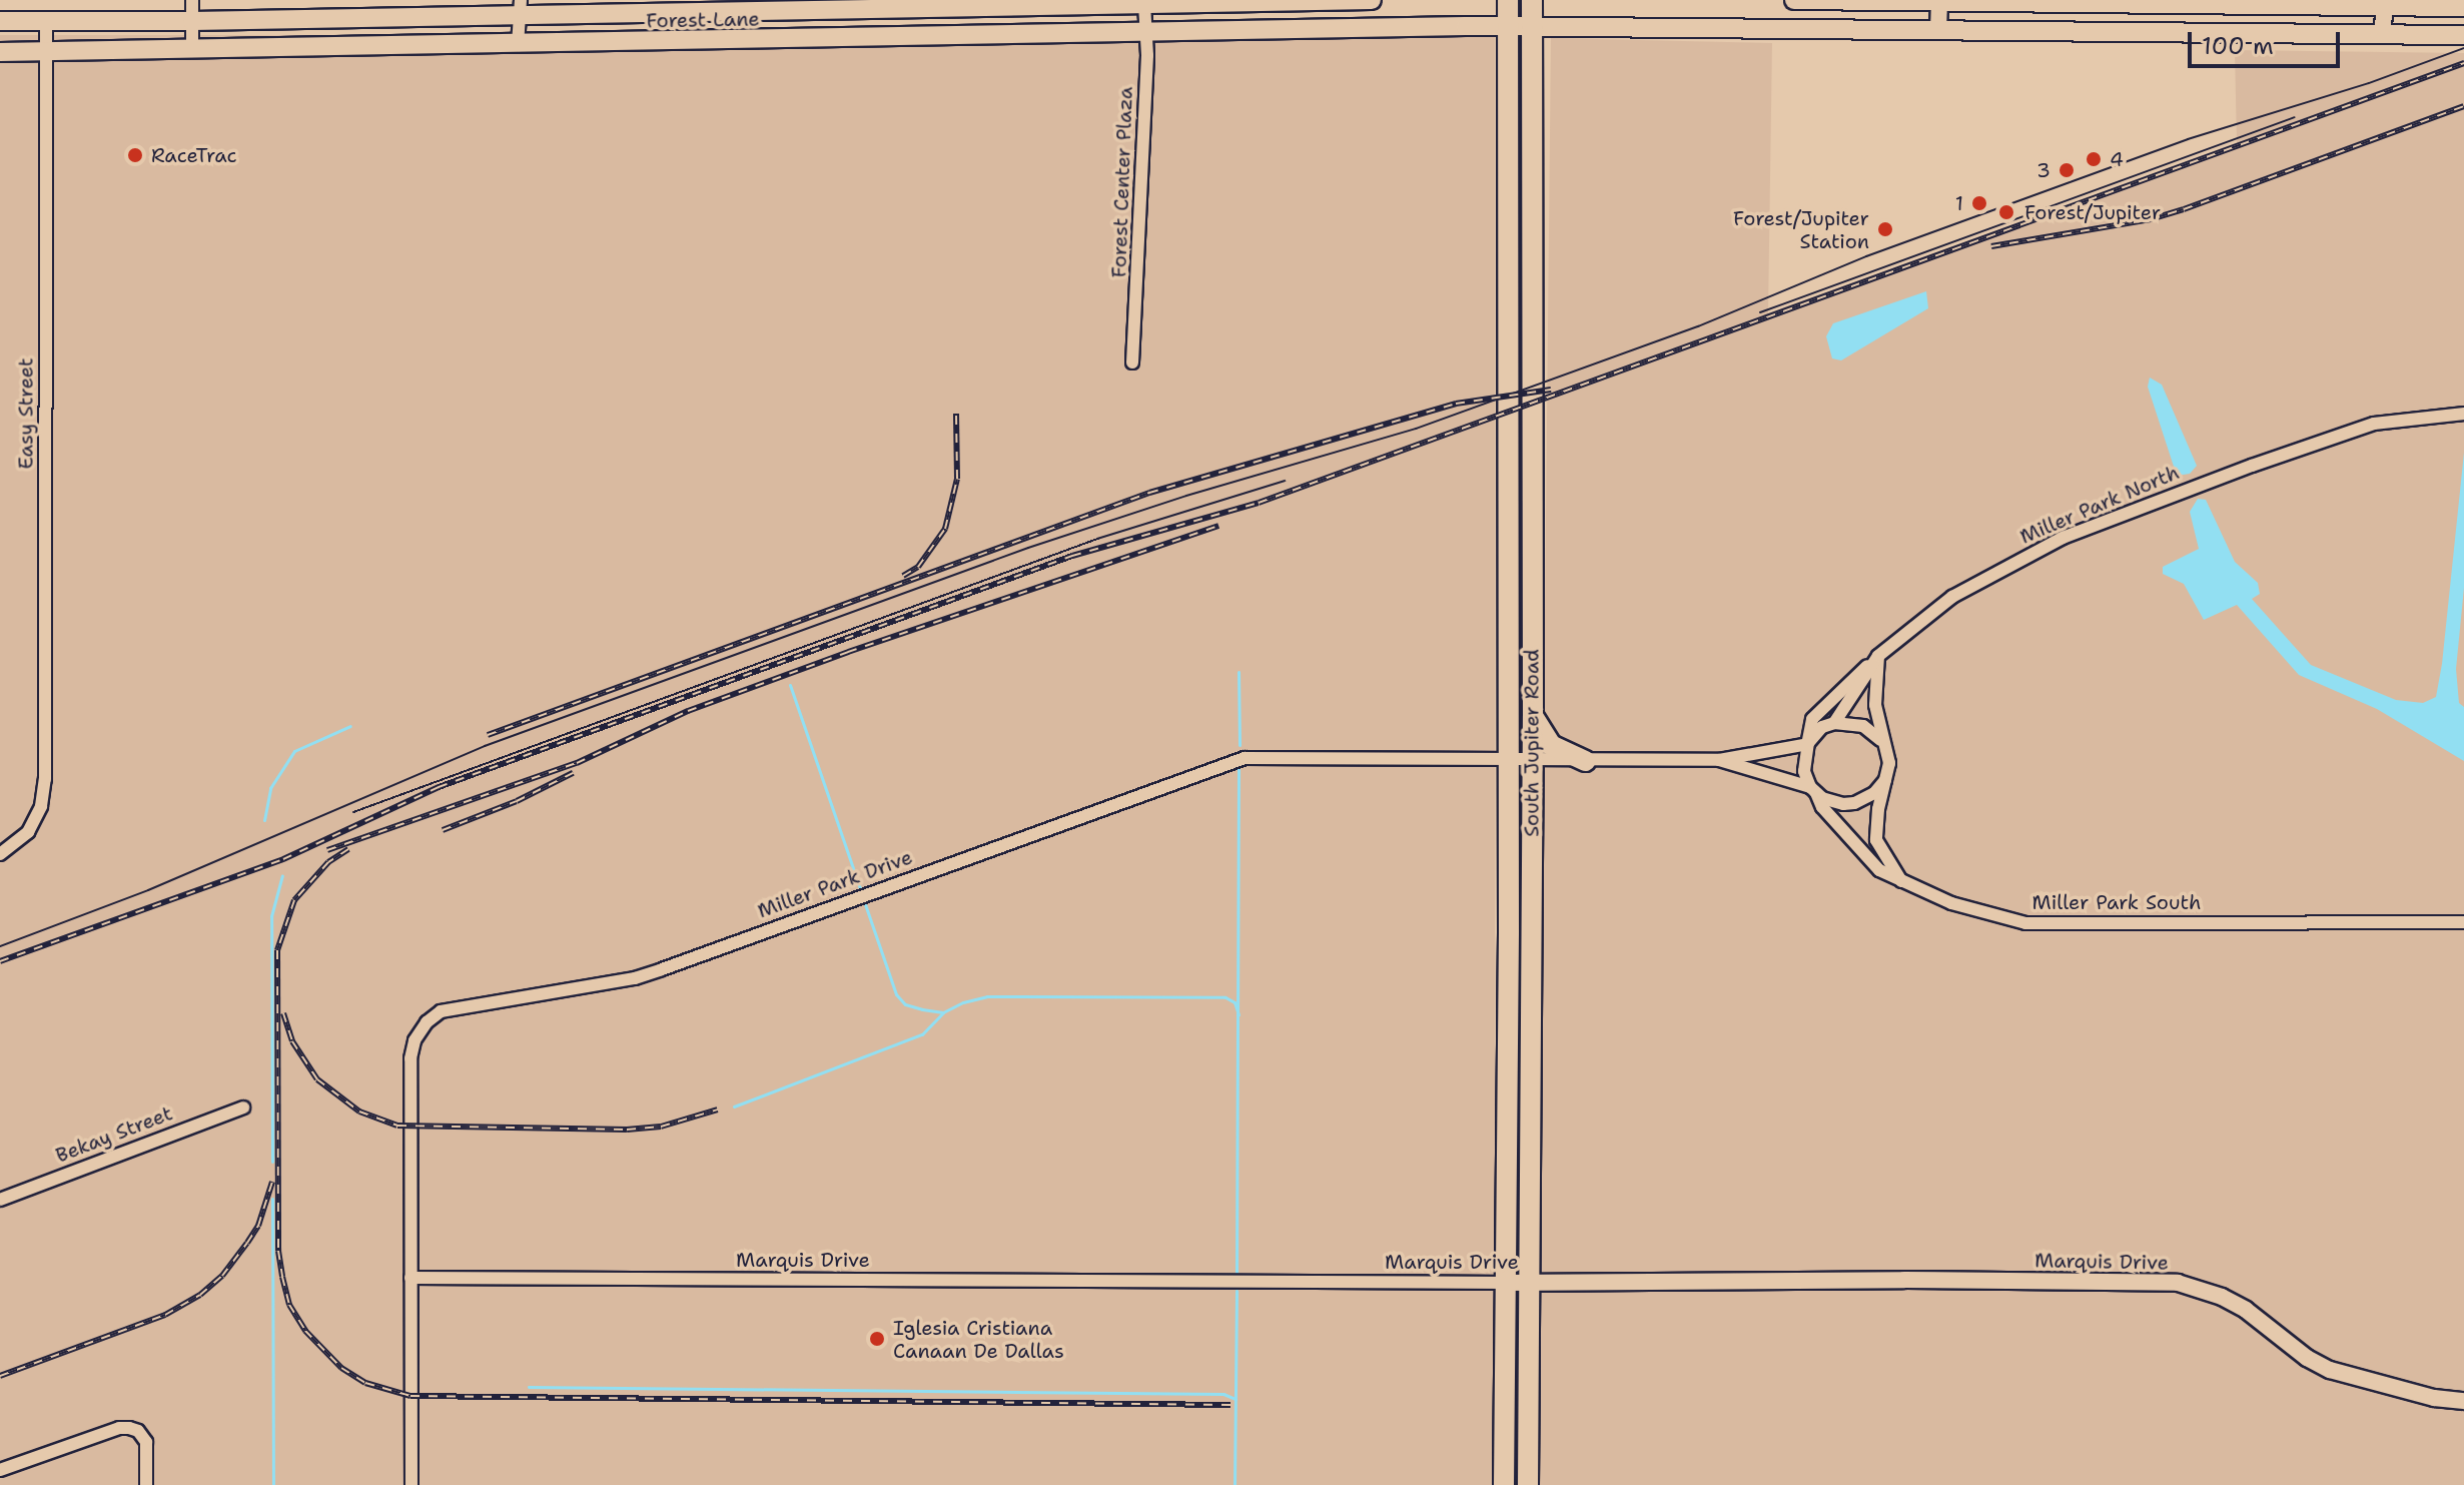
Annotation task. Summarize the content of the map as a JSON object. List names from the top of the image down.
{
  "streets": {
    "main road": ["Forest Lane", "South Jupiter Road"],
    "street": [
      "Forest Center Plaza",
      "Easy Street",
      "Miller Park North",
      "Miller Park Drive",
      "Miller Park South",
      "Bekay Street",
      "Marquis Drive"
    ]
  },
  "crossings": [
    ["Forest Lane", "Forest Center Plaza"],
    ["Forest Lane", "Easy Street"],
    ["Forest Lane", "South Jupiter Road"],
    ["Miller Park North", "Miller Park Drive"],
    ["Miller Park North", "Miller Park South"],
    ["South Jupiter Road", "Miller Park Drive"],
    ["South Jupiter Road", "Marquis Drive"],
    ["Miller Park Drive", "Marquis Drive"]
  ],
  "places": [
    "RaceTrac",
    "4",
    "3",
    "1",
    "Forest/Jupiter",
    "Forest/Jupiter Station",
    "Iglesia Cristiana Canaan De Dallas"
  ],
  "scale_bar": "100 m"
}
